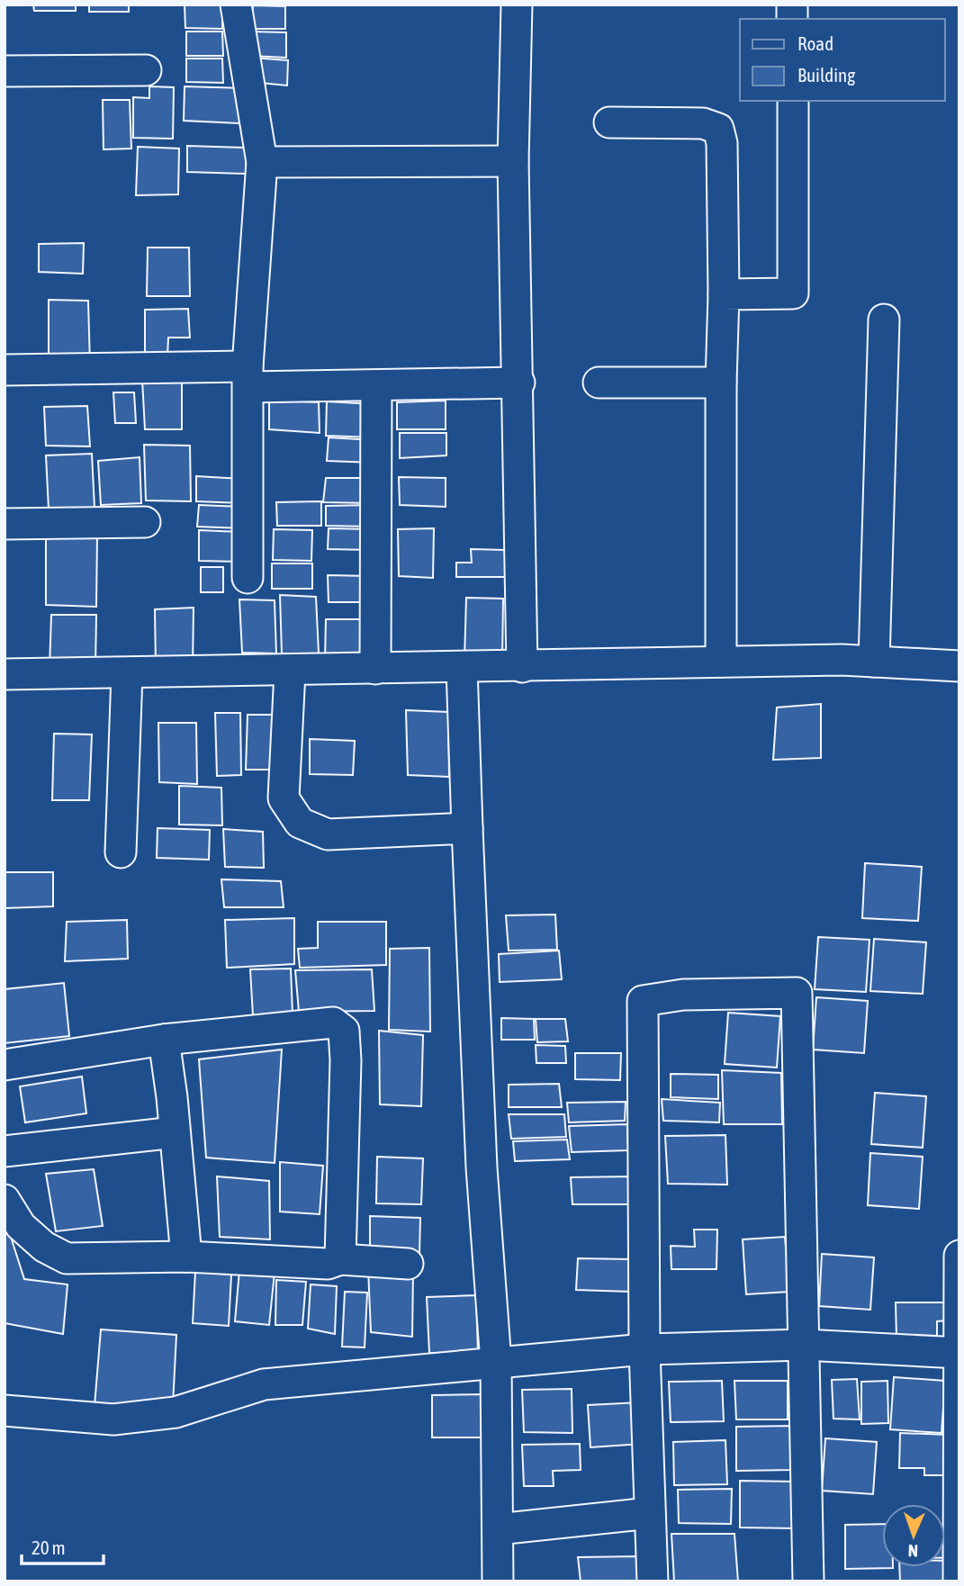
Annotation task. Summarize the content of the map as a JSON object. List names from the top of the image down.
{
  "legend": ["Road", "Building"],
  "scale_bar": "20 m",
  "north": "bottom"
}
